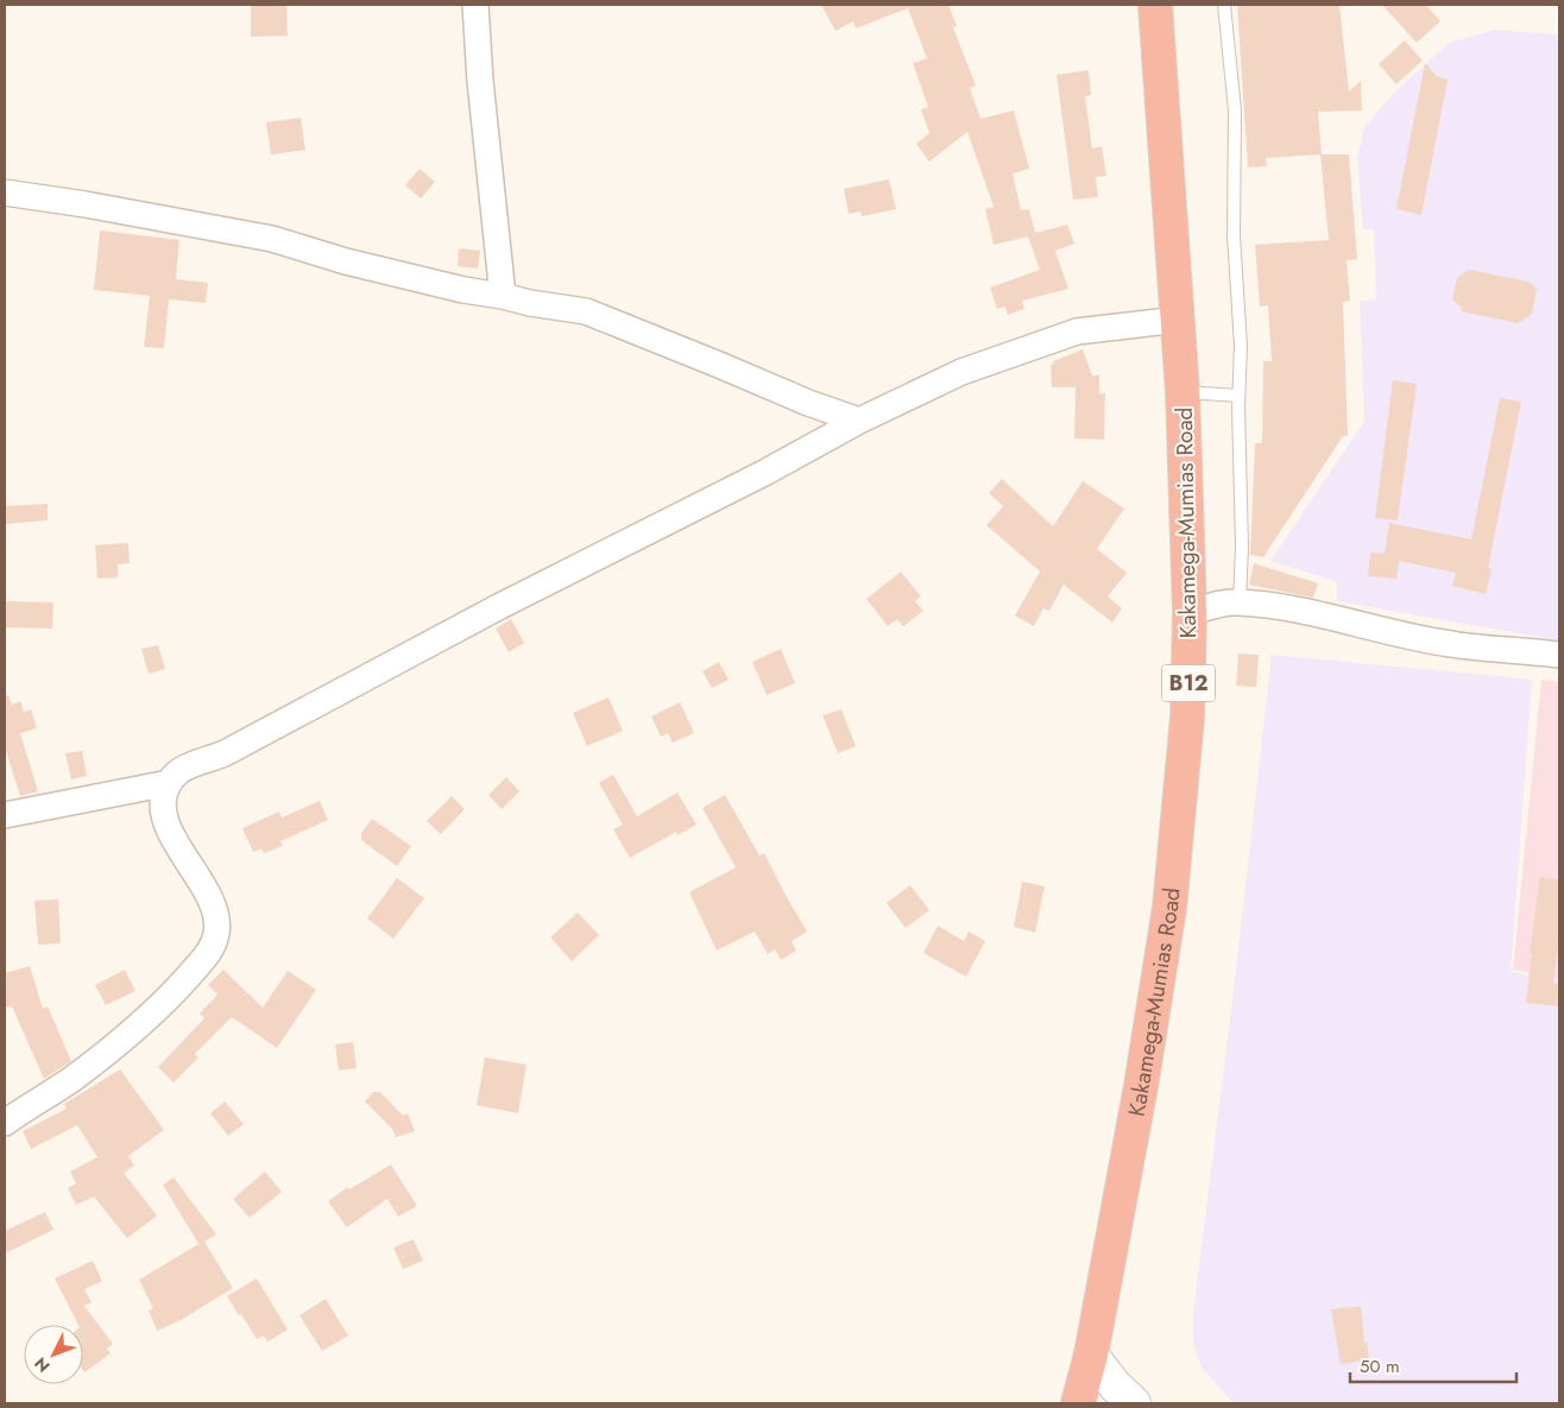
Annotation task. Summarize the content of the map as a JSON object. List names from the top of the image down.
{
  "streets": {
    "highway": ["Kakamega-Mumias Road", "B12"]
  },
  "crossings": [
    ["Kakamega-Mumias Road", "B12"]
  ],
  "scale_bar": "50 m",
  "north": "bottom left"
}
